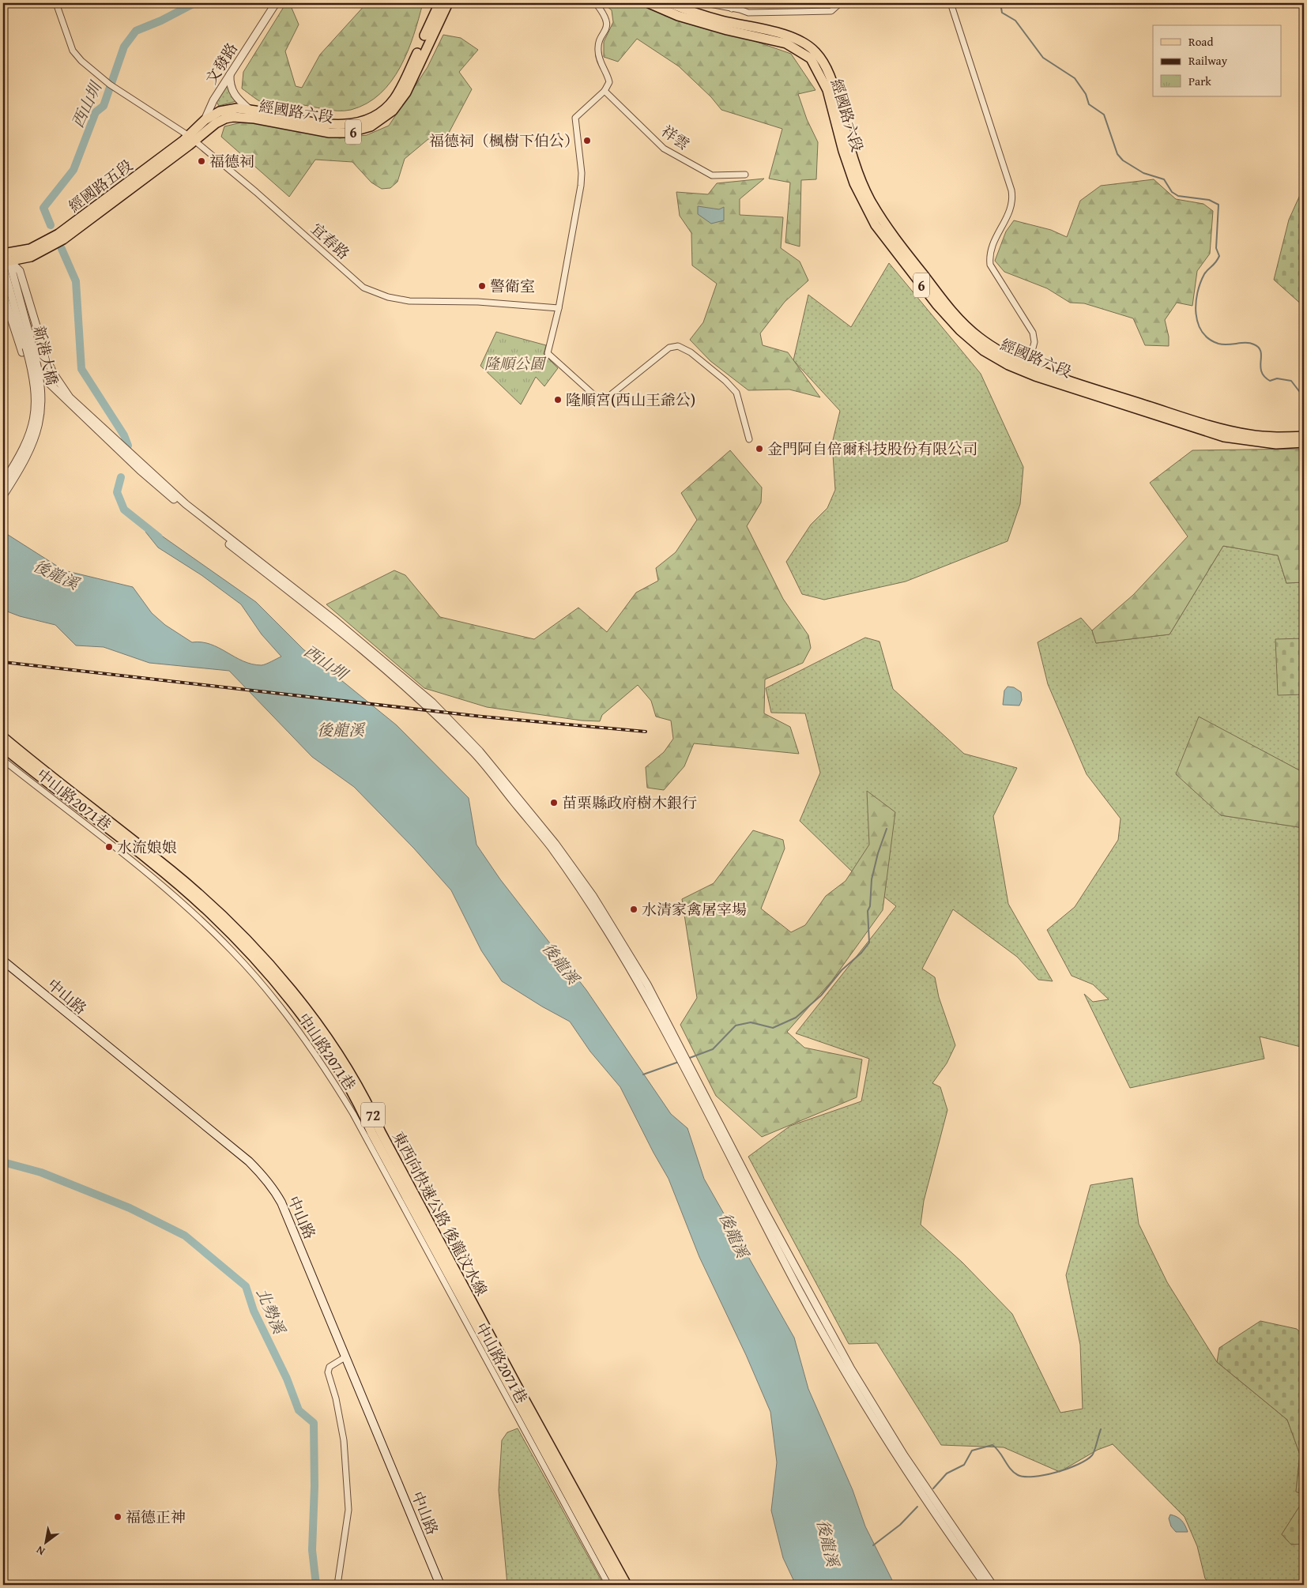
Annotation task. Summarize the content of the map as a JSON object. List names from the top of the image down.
{
  "streets": {
    "main road": [
      "經國路六段",
      "6",
      "經國路五段",
      "中山路",
      "72",
      "東西向快速公路 後龍汶水線"
    ],
    "street": [
      "文發路",
      "祥雲",
      "宜春路",
      "新港大橋",
      "中山路2071巷"
    ]
  },
  "crossings": [
    ["文發路", "經國路六段"],
    ["文發路", "經國路五段"],
    ["經國路六段", "經國路五段"],
    ["經國路六段", "宜春路"],
    ["經國路五段", "宜春路"],
    ["經國路五段", "新港大橋"]
  ],
  "water": ["西山圳", "後龍溪", "北勢溪"],
  "parks": ["隆順公園"],
  "places": [
    "福德祠（楓樹下伯公）",
    "福德祠",
    "警衛室",
    "隆順宮(西山王爺公)",
    "金門阿自倍爾科技股份有限公司",
    "苗栗縣政府樹木銀行",
    "水流娘娘",
    "水清家禽屠宰場",
    "福德正神"
  ],
  "legend": ["Road", "Railway", "Park"],
  "north": "bottom left"
}
